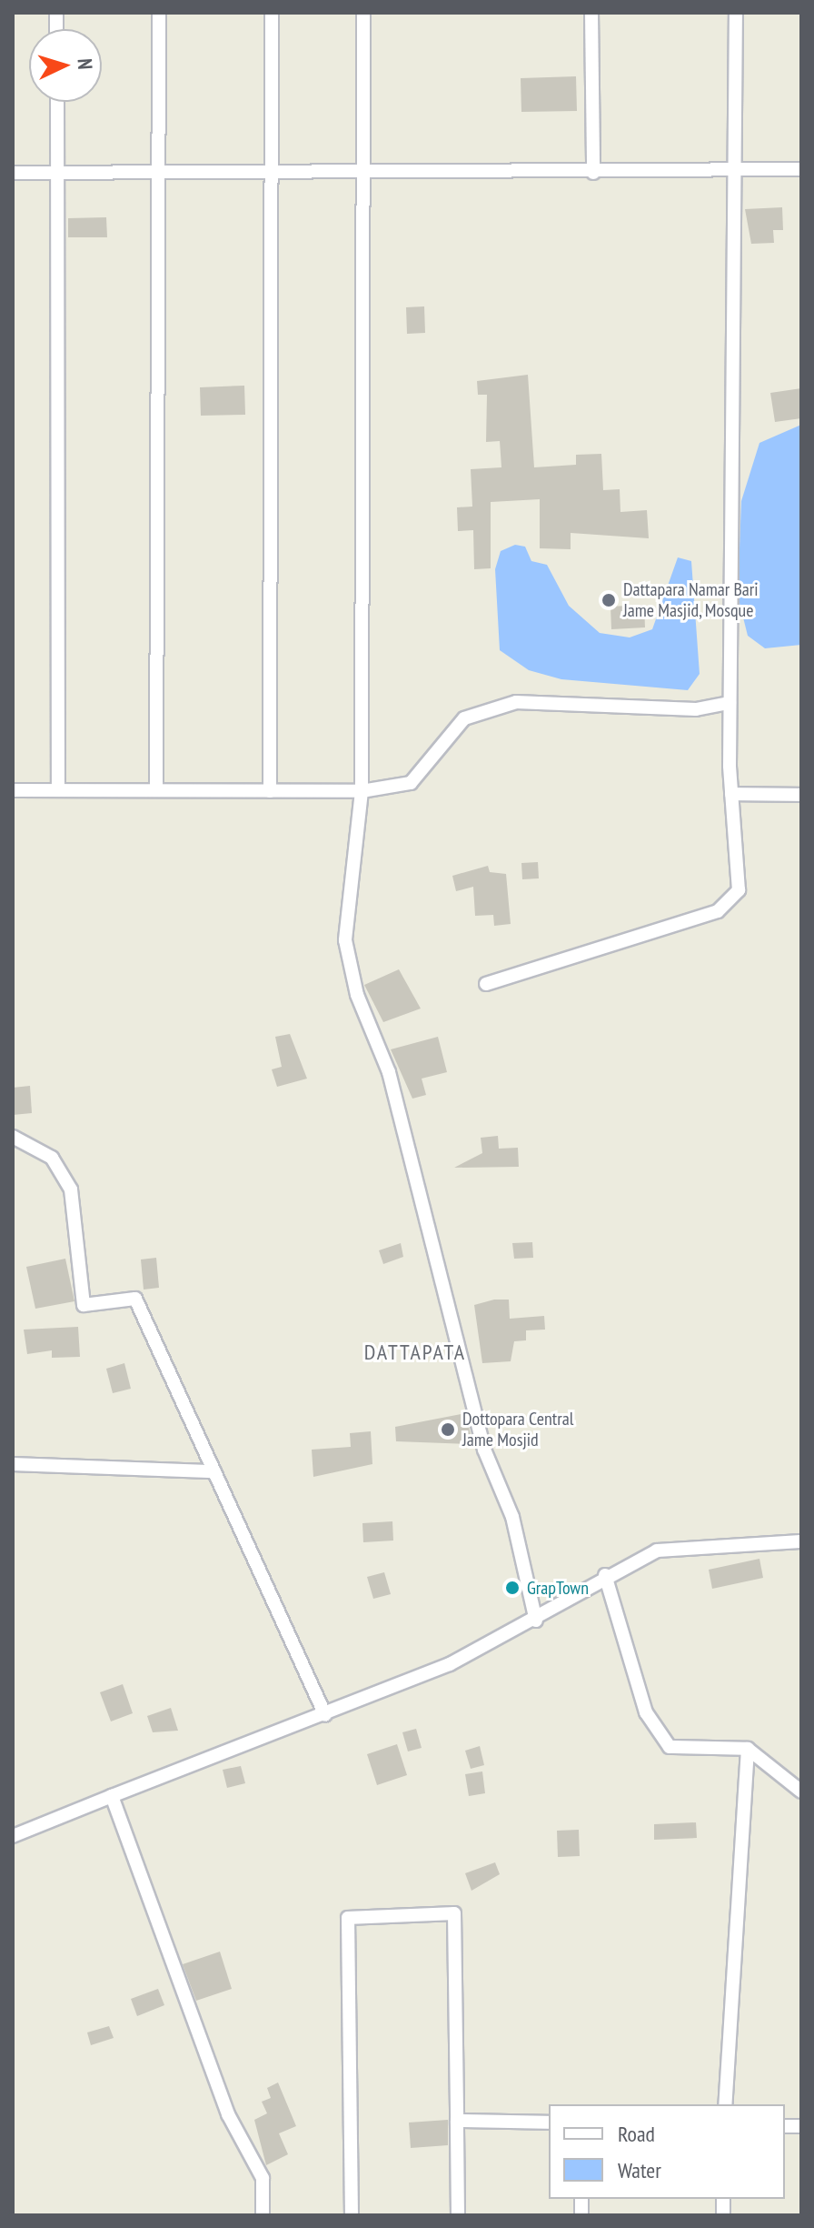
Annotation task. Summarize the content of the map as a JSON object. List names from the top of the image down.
{
  "districts": ["DATTAPATA"],
  "places": ["Dattapara Namar Bari Jame Masjid, Mosque", "Dottopara Central Jame Mosjid", "GrapTown"],
  "legend": ["Road", "Water"],
  "north": "right"
}
